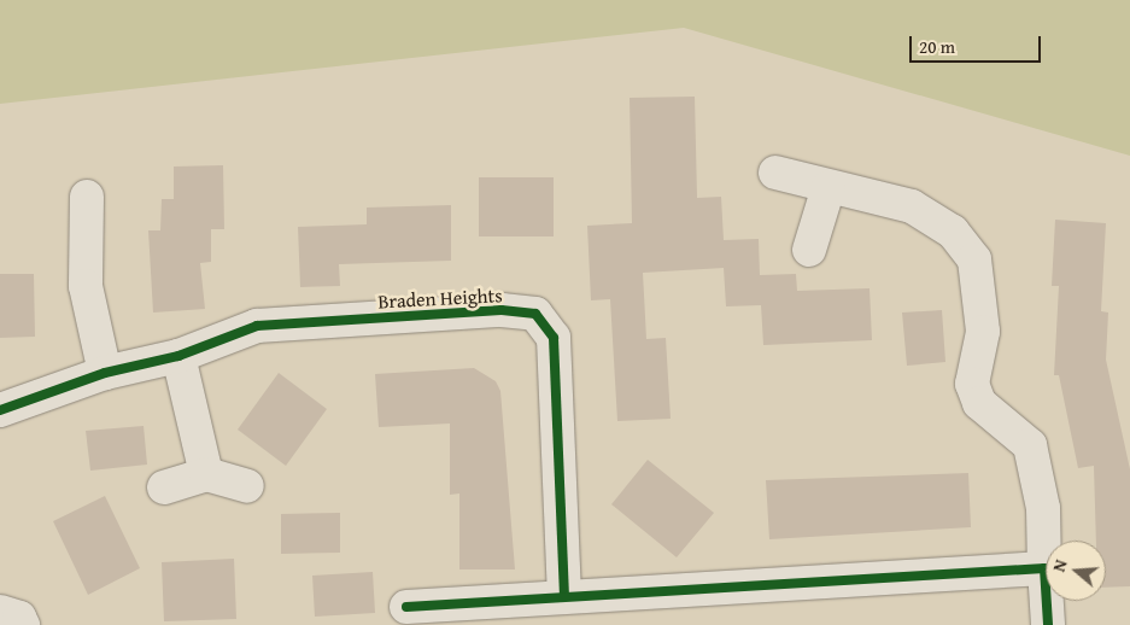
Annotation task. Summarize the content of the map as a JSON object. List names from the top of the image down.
{
  "streets": {
    "street": ["Braden Heights"]
  },
  "scale_bar": "20 m",
  "north": "left"
}
